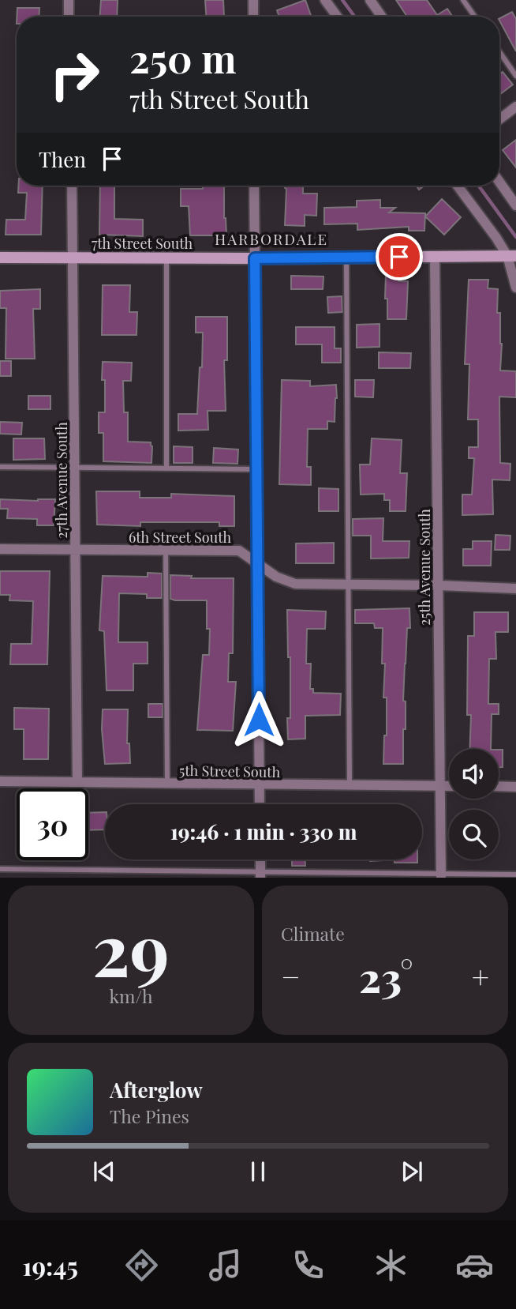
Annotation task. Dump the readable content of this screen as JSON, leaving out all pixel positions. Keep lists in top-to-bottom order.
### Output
{
  "streets": {
    "street": [
      "7th Street South",
      "27th Avenue South",
      "6th Street South",
      "25th Avenue South",
      "5th Street South"
    ]
  },
  "crossings": [
    ["7th Street South", "27th Avenue South"],
    ["7th Street South", "25th Avenue South"],
    ["27th Avenue South", "6th Street South"],
    ["27th Avenue South", "5th Street South"],
    ["6th Street South", "25th Avenue South"],
    ["25th Avenue South", "5th Street South"]
  ],
  "districts": ["HARBORDALE"],
  "page": {
    "turn": ["250 m", "7th Street South"],
    "then": "Then",
    "limit": "30",
    "trip": "19:46 · 1 min · 330 m",
    "tile": [
      ["29", "km/h"],
      "Climate"
    ],
    "heat": ["−", "23°", "+"],
    "song": ["Afterglow", "The Pines"],
    "tabs": "19:45"
  }
}
